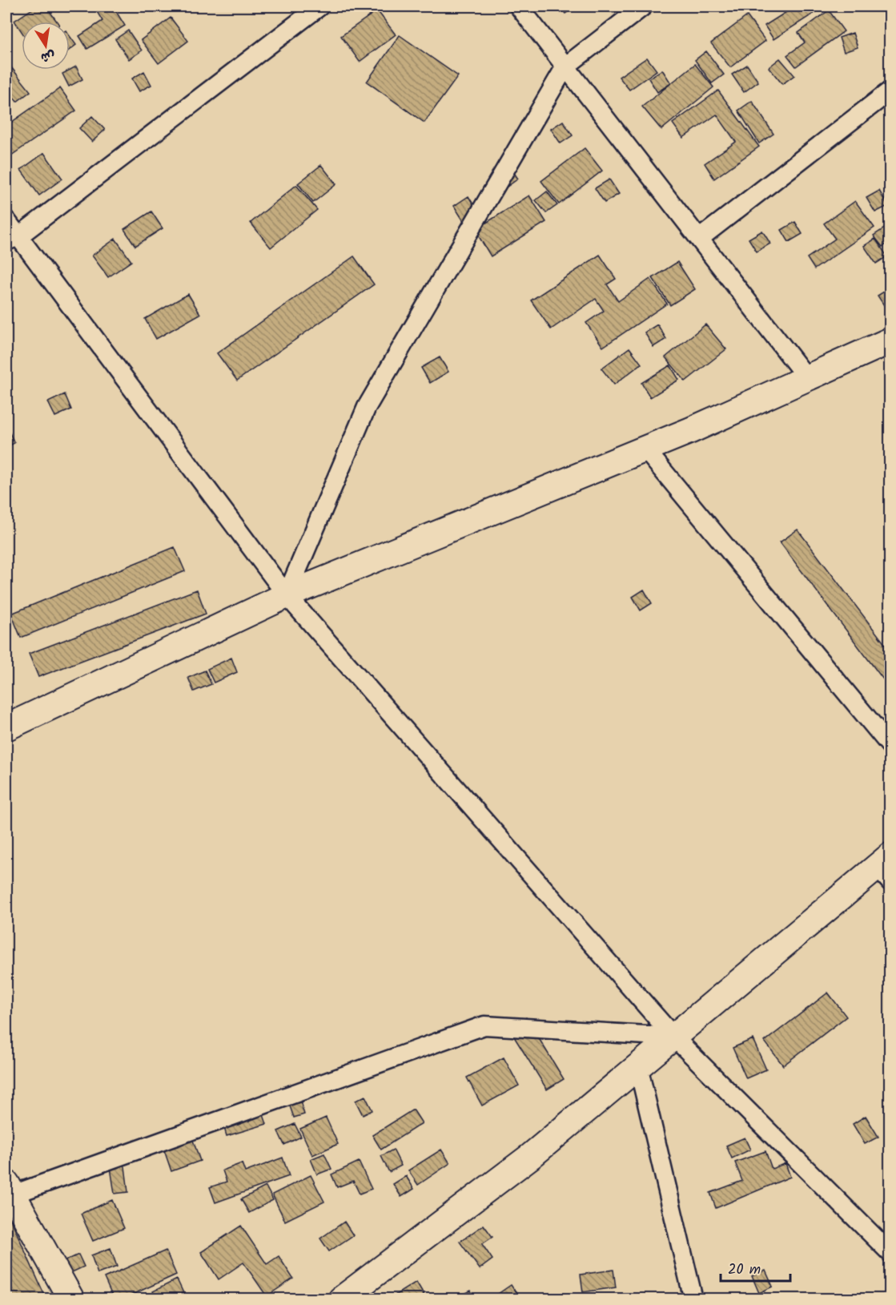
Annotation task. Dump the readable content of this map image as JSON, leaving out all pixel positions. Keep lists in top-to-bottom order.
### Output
{
  "scale_bar": "20 m",
  "north": "bottom"
}
